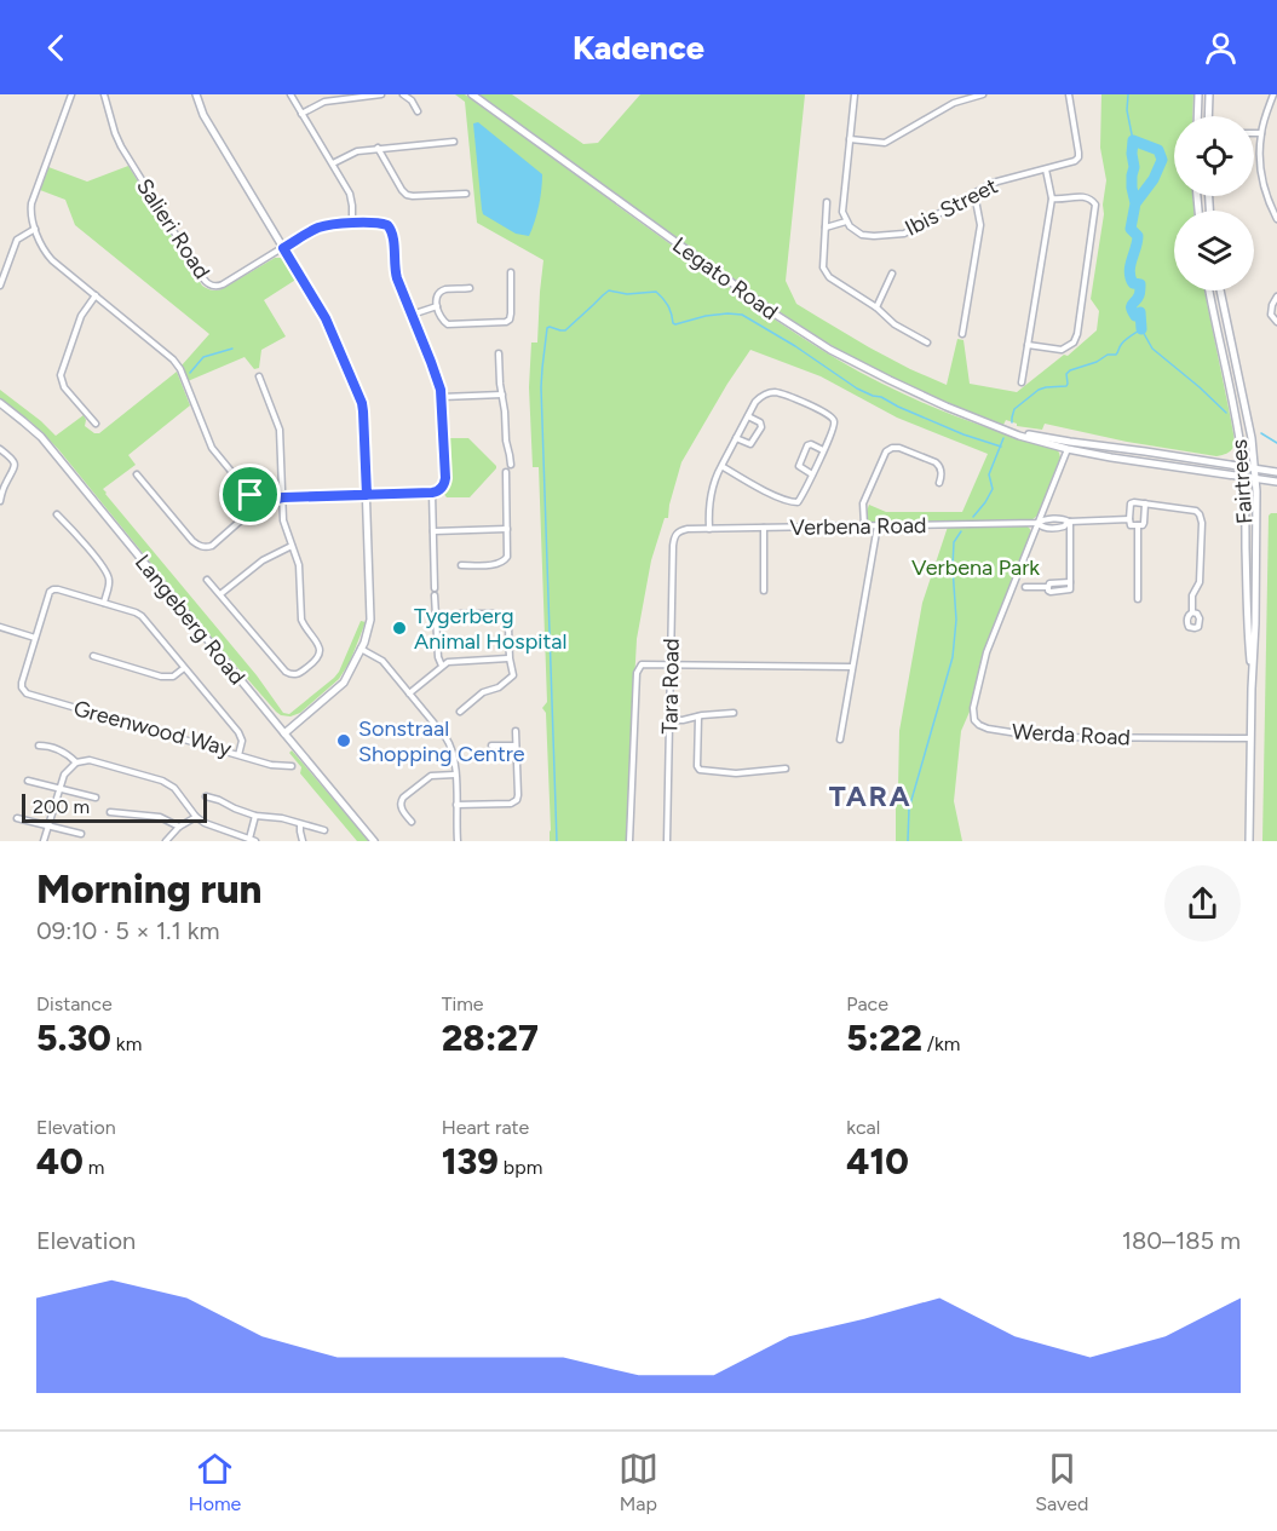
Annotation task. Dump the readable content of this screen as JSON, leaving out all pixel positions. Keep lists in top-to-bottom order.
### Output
{
  "streets": {
    "street": [
      "Ibis Street",
      "Salieri Road",
      "Legato Road",
      "Fairtrees",
      "Verbena Road",
      "Langeberg Road",
      "Tara Road",
      "Greenwood Way",
      "Werda Road"
    ]
  },
  "crossings": [
    ["Legato Road", "Fairtrees"],
    ["Legato Road", "Werda Road"],
    ["Fairtrees", "Werda Road"],
    ["Verbena Road", "Tara Road"],
    ["Verbena Road", "Werda Road"]
  ],
  "districts": ["TARA"],
  "parks": ["Verbena Park"],
  "places": ["Tygerberg Animal Hospital", "Sonstraal Shopping Centre"],
  "scale_bar": "200 m",
  "page": {
    "header": "Kadence",
    "scale": "200 m",
    "heading": ["Morning run", "09:10 · 5 × 1.1 km"],
    "stats": [
      ["Distance", "5.30 km"],
      ["Time", "28:27"],
      ["Pace", "5:22 /km"],
      ["Elevation", "40 m"],
      ["Heart rate", "139 bpm"],
      ["kcal", "410"]
    ],
    "chart": ["Elevation", "180–185 m"],
    "tabs": ["Home", "Map", "Saved"]
  }
}
